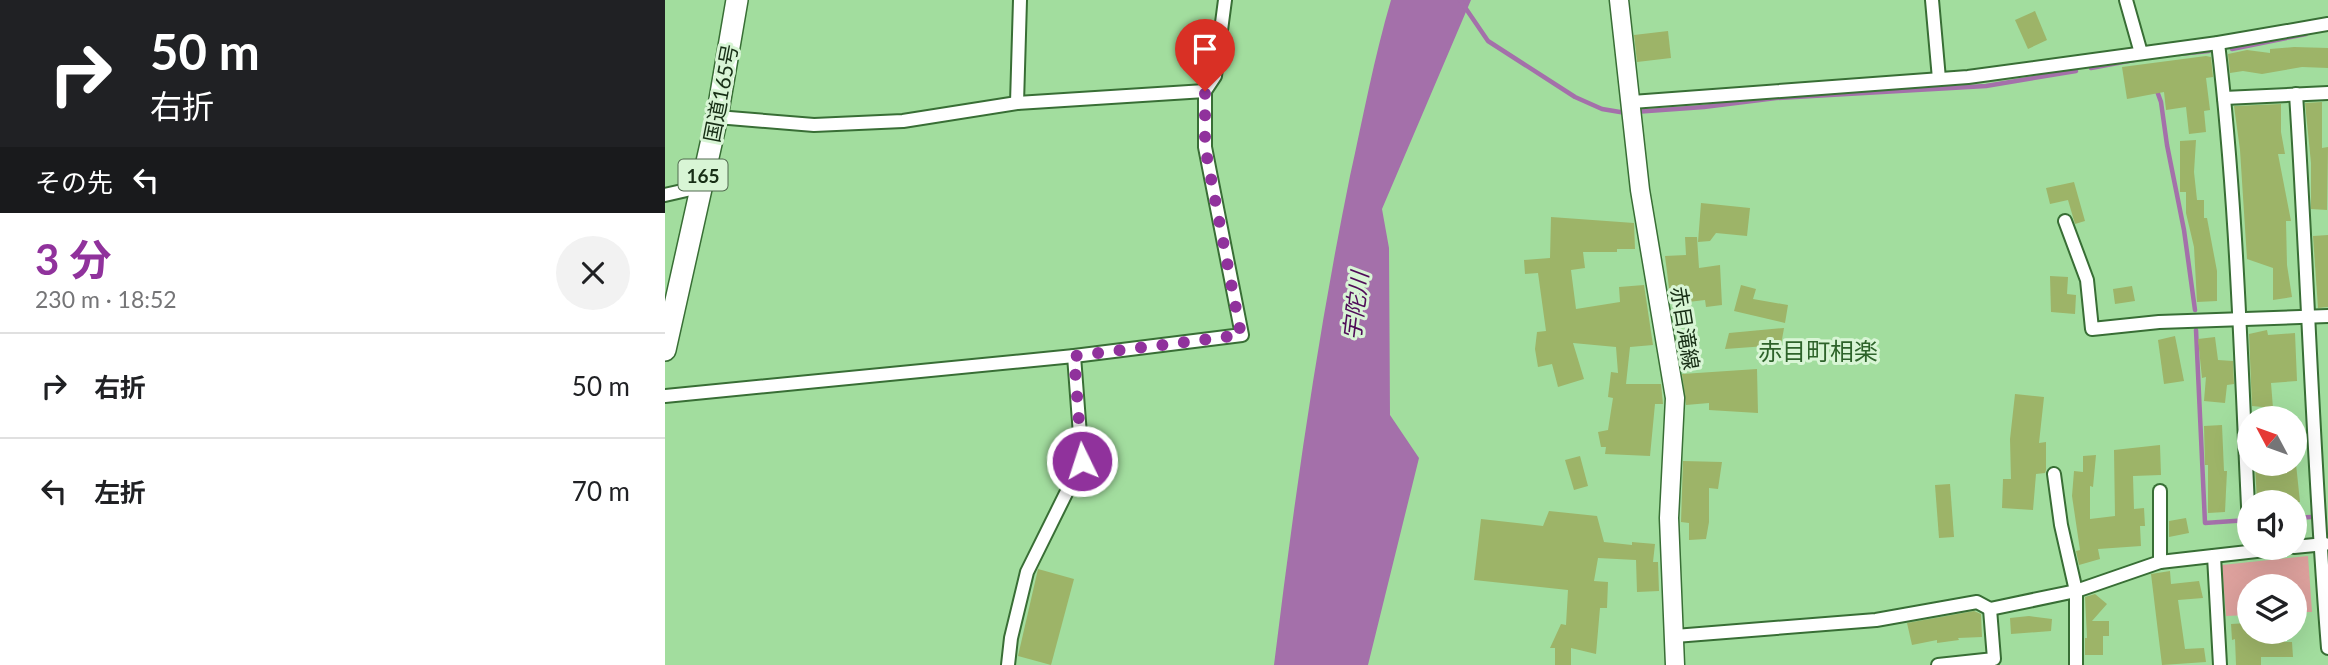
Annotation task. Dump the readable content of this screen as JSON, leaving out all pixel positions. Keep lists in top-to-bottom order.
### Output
{
  "streets": {
    "highway": ["国道165号", "165"],
    "main road": ["赤目滝線"]
  },
  "districts": ["赤目町相楽"],
  "water": ["宇陀川"],
  "north": "top left",
  "page": {
    "turn": ["50 m", "右折"],
    "then": "その先",
    "heading": ["3 分", "230 m · 18:52"],
    "list": [
      {
        "name": "右折",
        "value": "50 m"
      },
      {
        "name": "左折",
        "value": "70 m"
      }
    ]
  }
}
